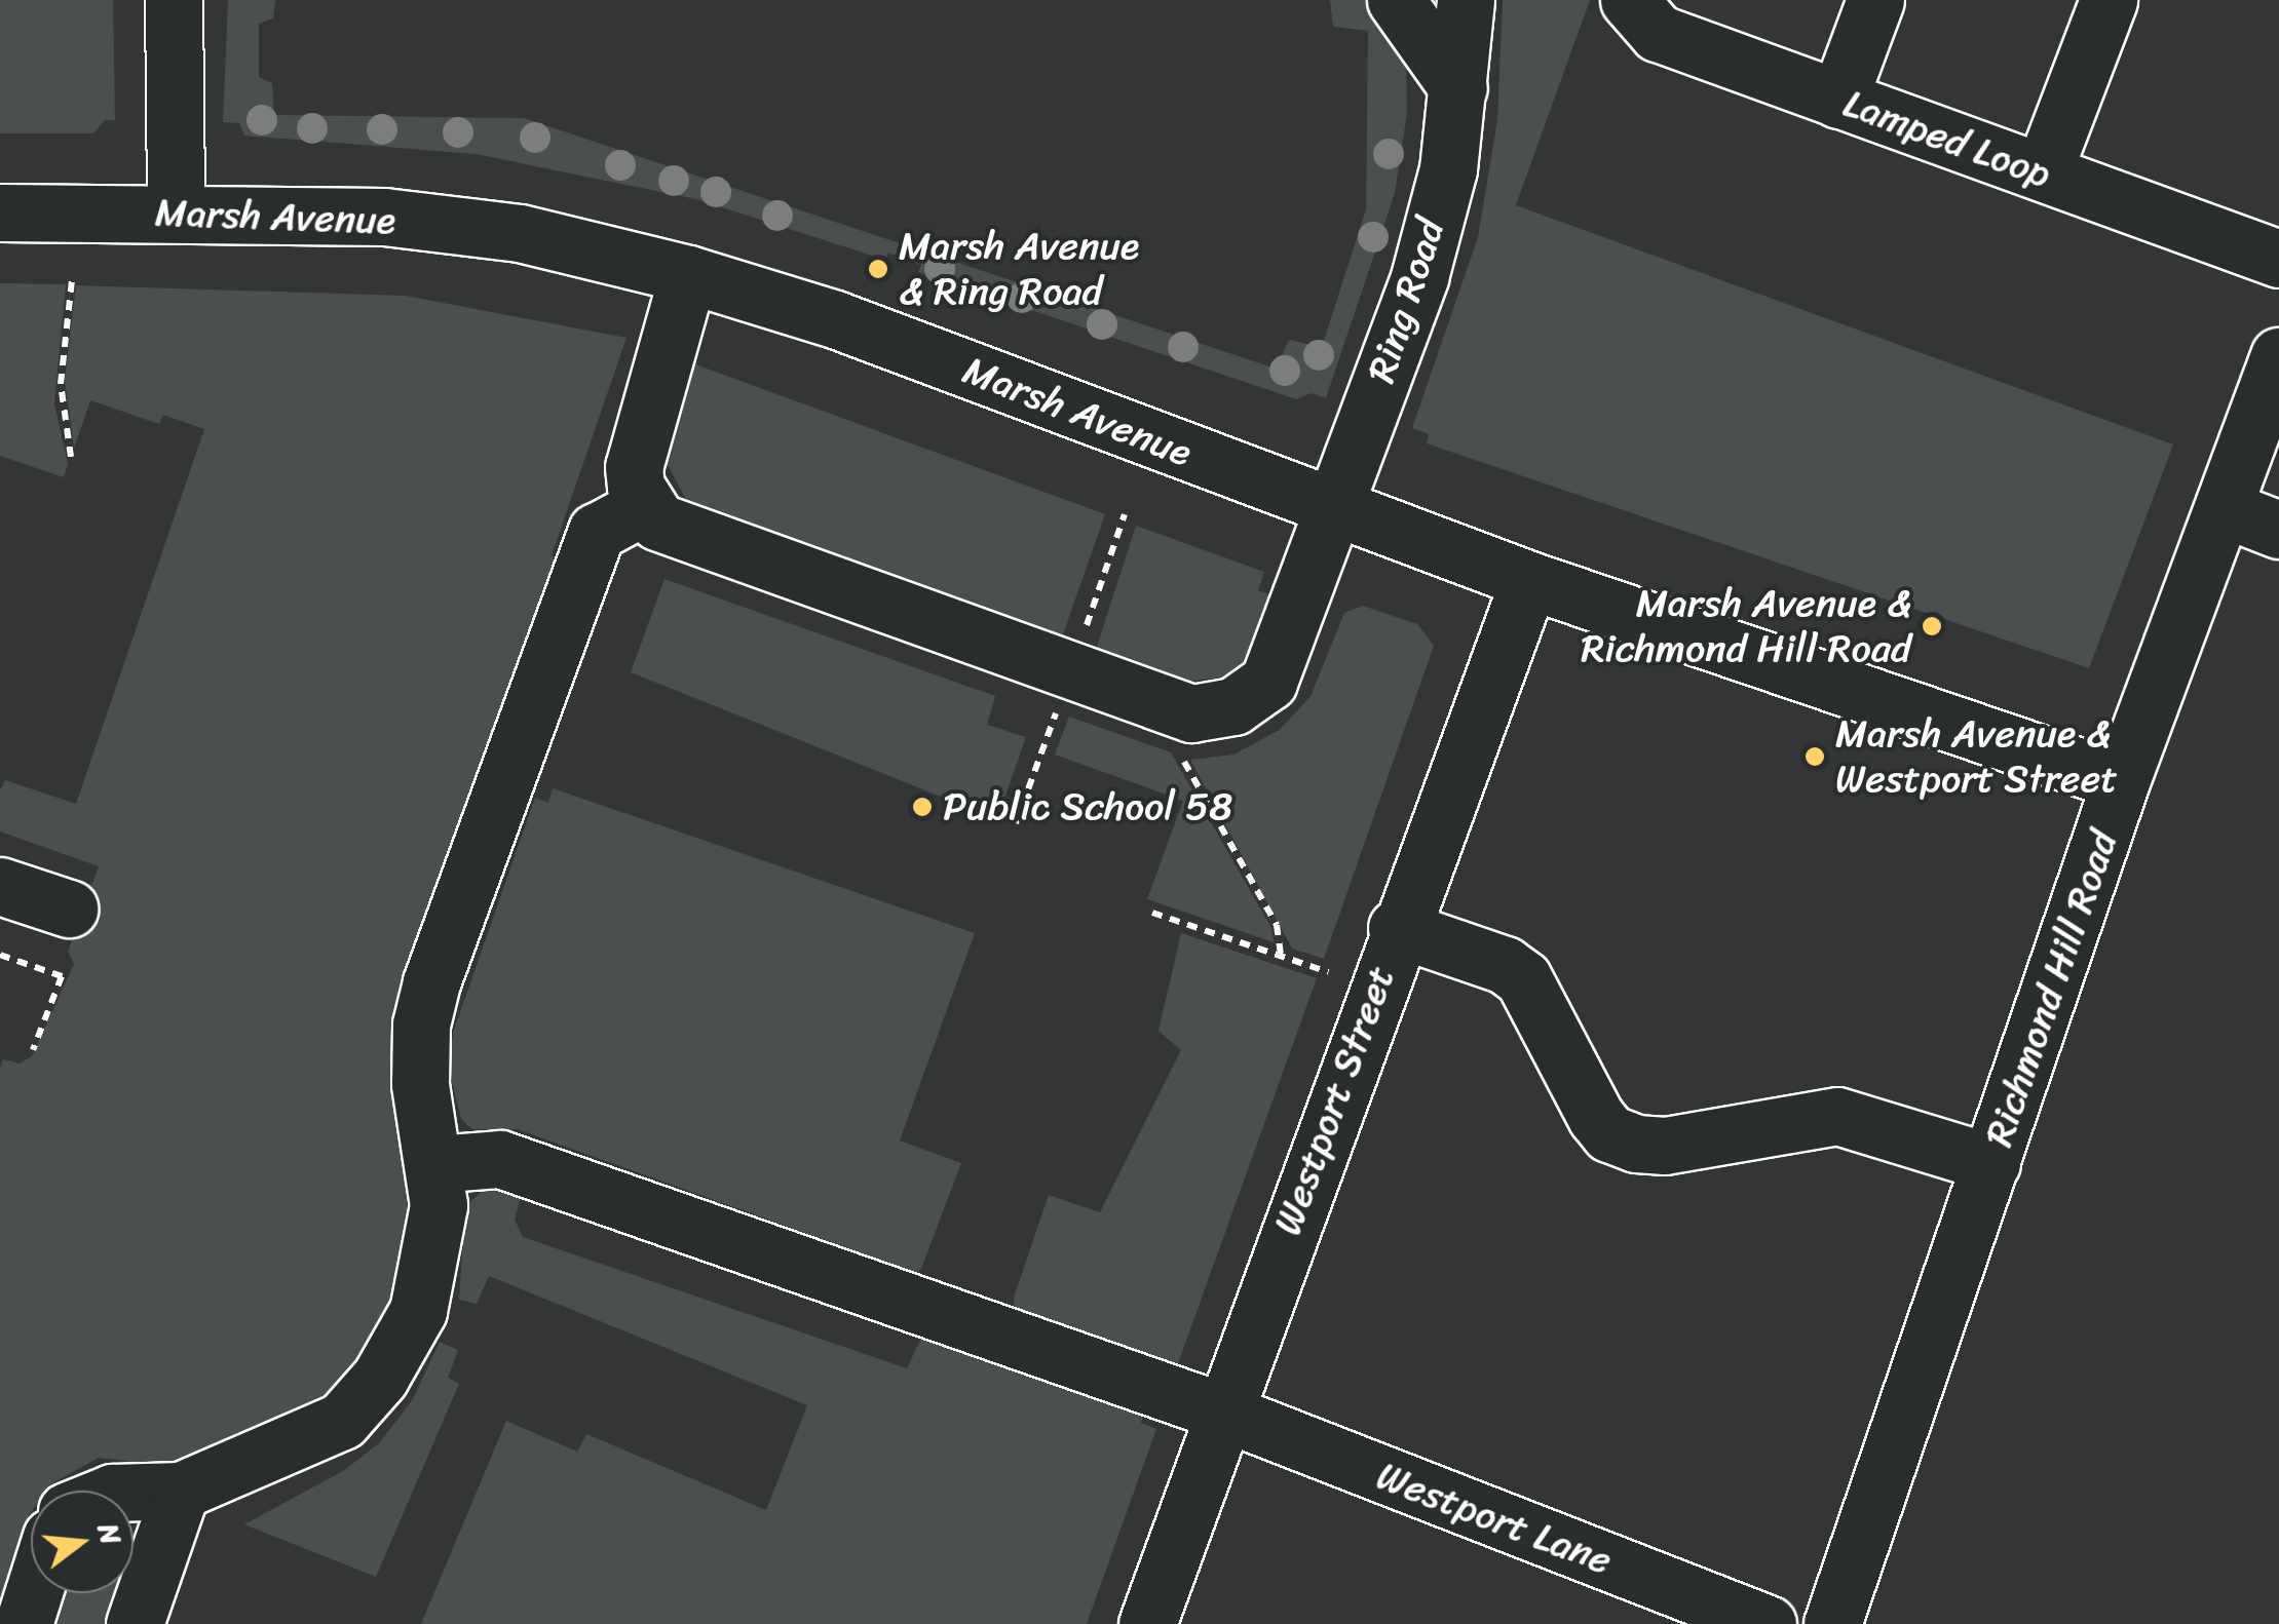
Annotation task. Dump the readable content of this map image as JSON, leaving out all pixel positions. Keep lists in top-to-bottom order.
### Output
{
  "streets": {
    "street": [
      "Lamped Loop",
      "Marsh Avenue",
      "Ring Road",
      "Richmond Hill Road",
      "Westport Street",
      "Westport Lane"
    ]
  },
  "crossings": [
    ["Marsh Avenue", "Ring Road"],
    ["Marsh Avenue", "Richmond Hill Road"],
    ["Marsh Avenue", "Westport Street"],
    ["Westport Street", "Westport Lane"]
  ],
  "places": [
    "Marsh Avenue & Ring Road",
    "Marsh Avenue & Richmond Hill Road",
    "Marsh Avenue & Westport Street",
    "Public School 58"
  ],
  "north": "right"
}
